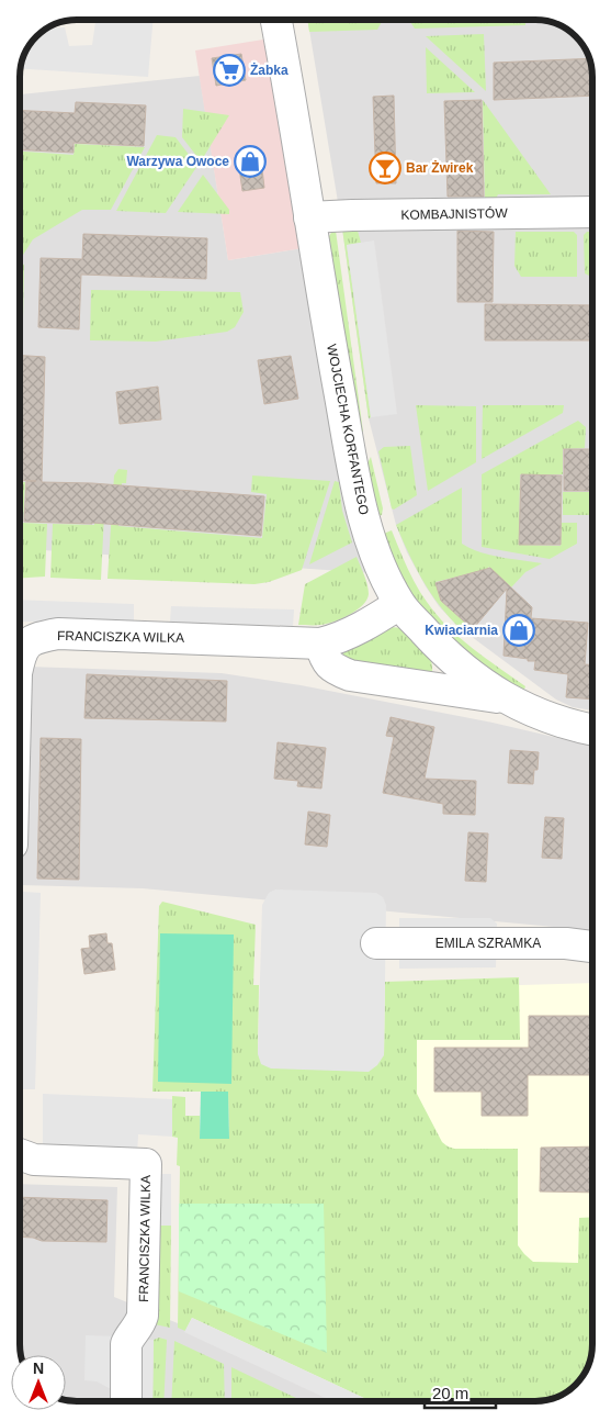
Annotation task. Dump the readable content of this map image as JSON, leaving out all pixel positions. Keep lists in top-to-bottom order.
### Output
{
  "streets": {
    "street": [
      "KOMBAJNISTÓW",
      "WOJCIECHA KORFANTEGO",
      "FRANCISZKA WILKA",
      "EMILA SZRAMKA"
    ]
  },
  "crossings": [
    ["KOMBAJNISTÓW", "WOJCIECHA KORFANTEGO"],
    ["WOJCIECHA KORFANTEGO", "FRANCISZKA WILKA"]
  ],
  "places": {
    "supermarket": ["Żabka"],
    "shop": ["Warzywa Owoce", "Kwiaciarnia"],
    "bar": ["Bar Żwirek"]
  },
  "scale_bar": "20 m",
  "north": "top"
}
